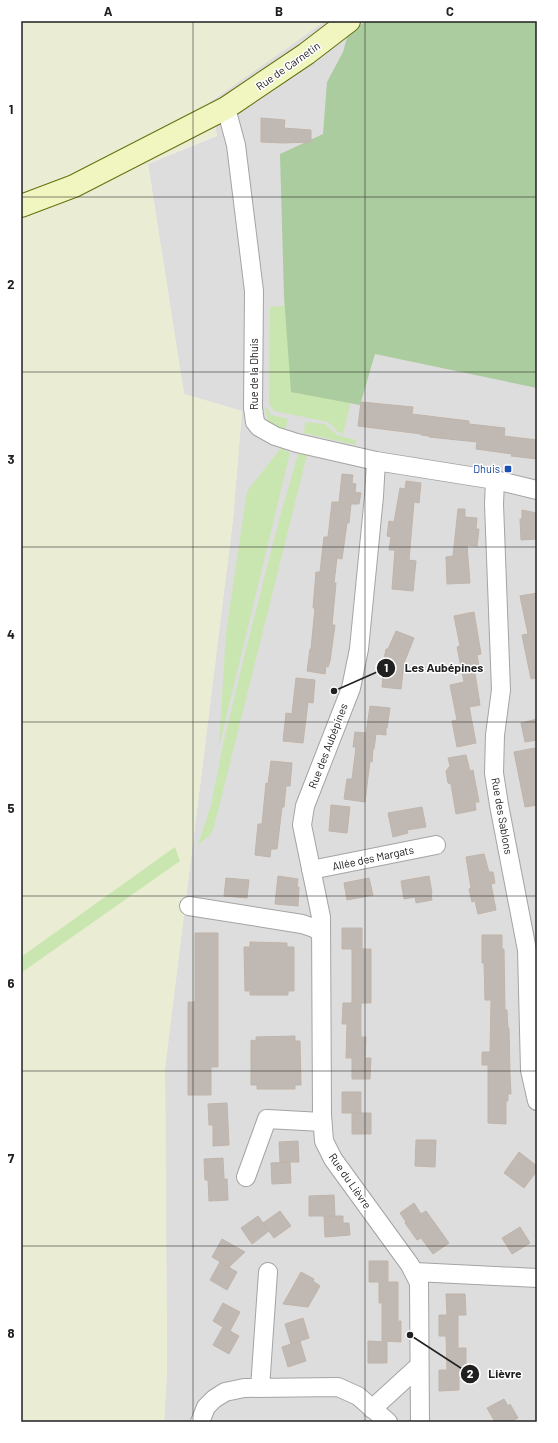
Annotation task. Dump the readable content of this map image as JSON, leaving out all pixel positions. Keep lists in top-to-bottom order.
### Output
{
  "streets": {
    "street": [
      "Rue de Carnetin",
      "Rue de la Dhuis",
      "Rue des Aubépines",
      "Rue des Sablons",
      "Allée des Margats",
      "Rue du Lièvre"
    ]
  },
  "crossings": [
    ["Rue de Carnetin", "Rue de la Dhuis"],
    ["Rue de la Dhuis", "Rue des Aubépines"],
    ["Rue de la Dhuis", "Rue des Sablons"],
    ["Rue des Aubépines", "Allée des Margats"],
    ["Rue des Aubépines", "Rue du Lièvre"]
  ],
  "places": {
    "transit": ["Dhuis"],
    "other": ["Les Aubépines", "Lièvre"]
  },
  "grid": {
    "columns": ["A", "B", "C"],
    "rows": [
      "1",
      "2",
      "3",
      "4",
      "5",
      "6",
      "7",
      "8"
    ]
  }
}
